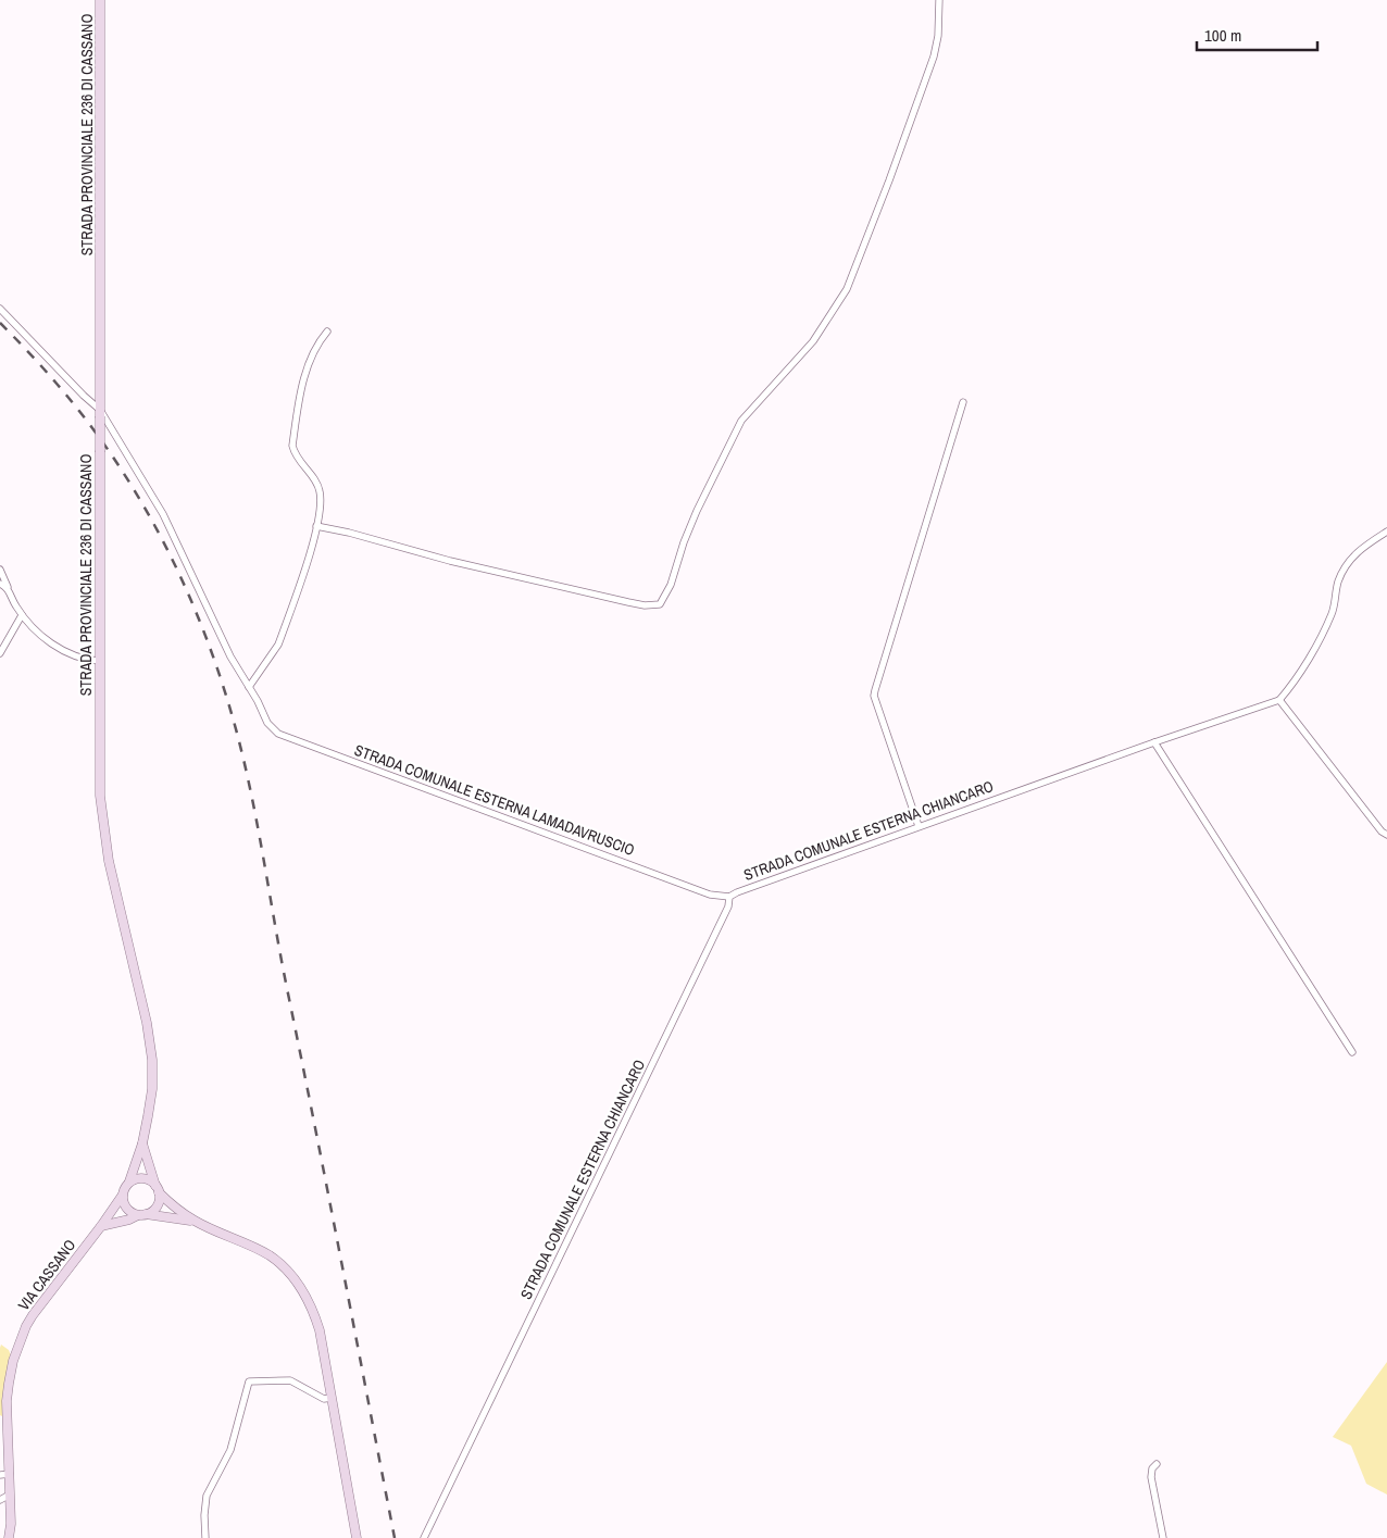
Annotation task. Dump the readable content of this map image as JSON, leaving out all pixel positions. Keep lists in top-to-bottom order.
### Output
{
  "streets": {
    "main road": ["STRADA PROVINCIALE 236 DI CASSANO", "VIA CASSANO"],
    "street": ["STRADA COMUNALE ESTERNA LAMADAVRUSCIO", "STRADA COMUNALE ESTERNA CHIANCARO"]
  },
  "crossings": [
    ["STRADA PROVINCIALE 236 DI CASSANO", "STRADA COMUNALE ESTERNA LAMADAVRUSCIO"],
    ["STRADA PROVINCIALE 236 DI CASSANO", "VIA CASSANO"],
    ["STRADA COMUNALE ESTERNA LAMADAVRUSCIO", "STRADA COMUNALE ESTERNA CHIANCARO"]
  ],
  "scale_bar": "100 m"
}
